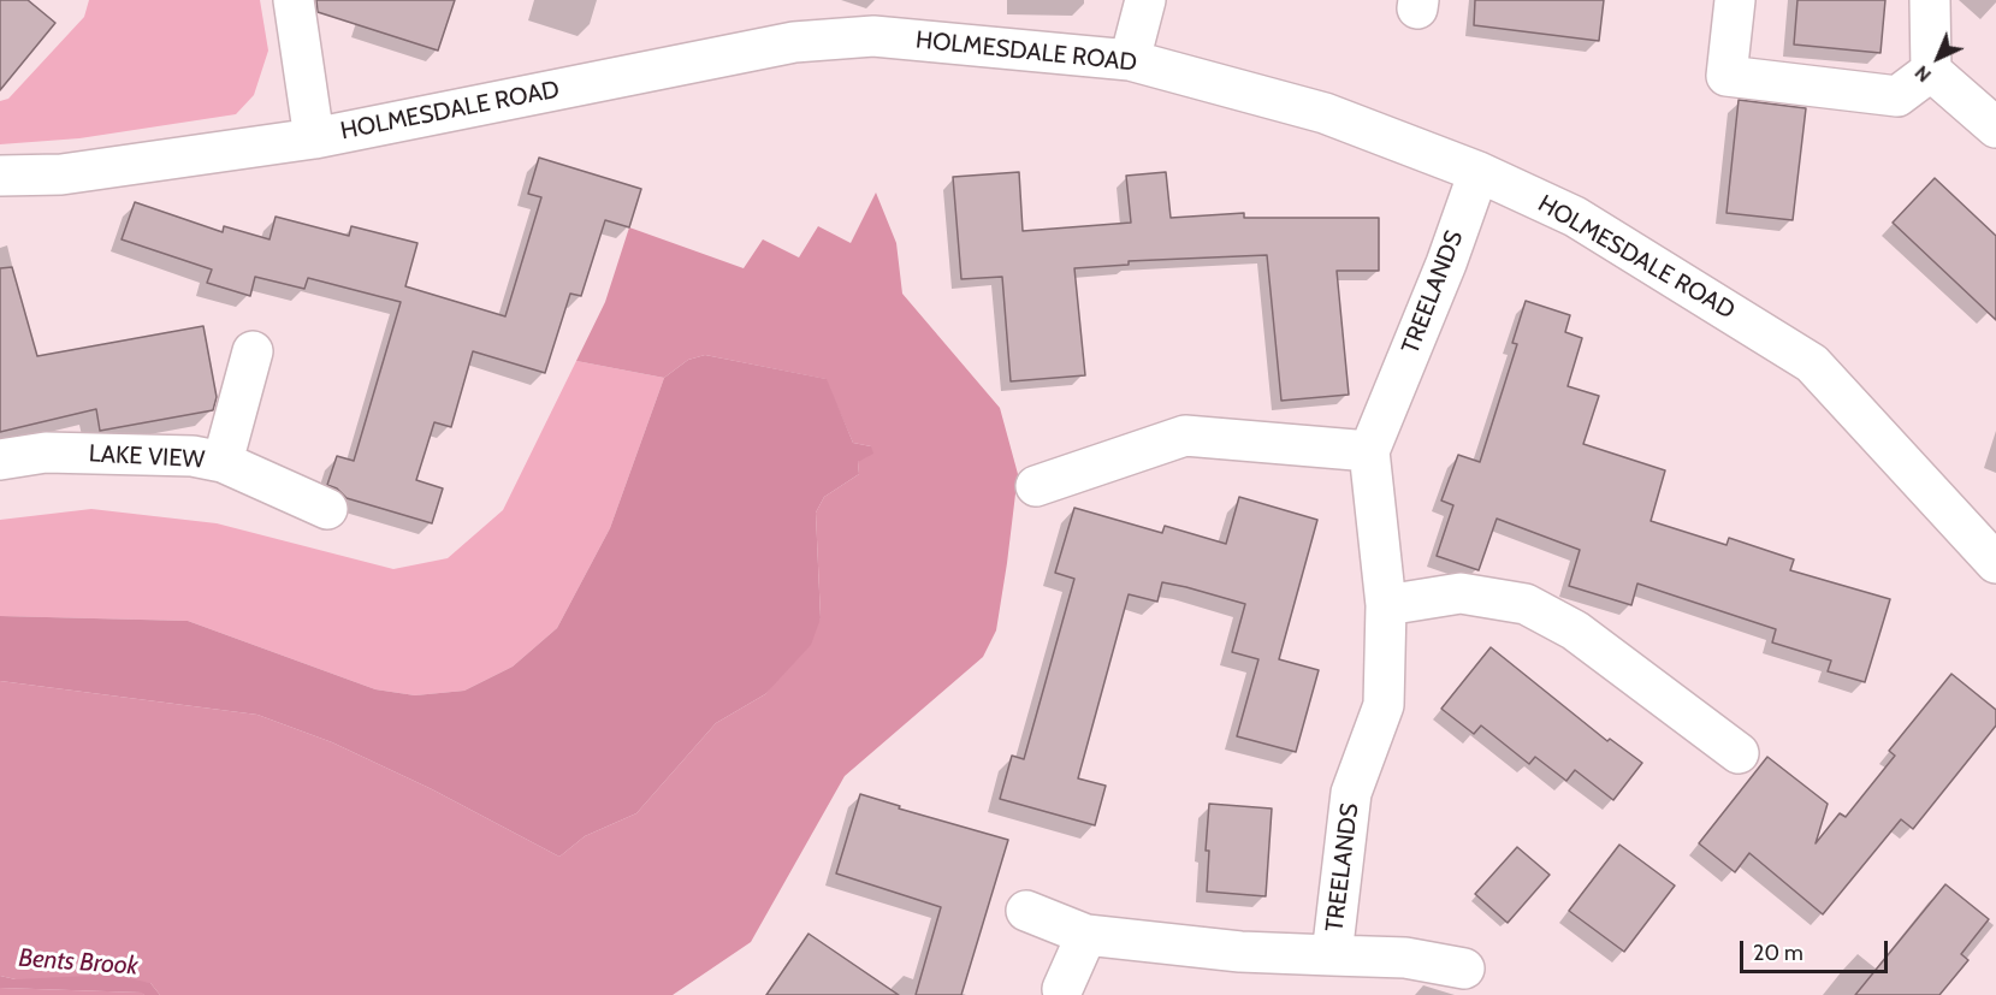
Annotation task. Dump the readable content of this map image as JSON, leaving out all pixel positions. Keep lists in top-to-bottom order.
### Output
{
  "streets": {
    "street": ["HOLMESDALE ROAD", "TREELANDS", "LAKE VIEW"]
  },
  "crossings": [
    ["HOLMESDALE ROAD", "TREELANDS"]
  ],
  "water": ["Bents Brook"],
  "scale_bar": "20 m",
  "north": "bottom left"
}
